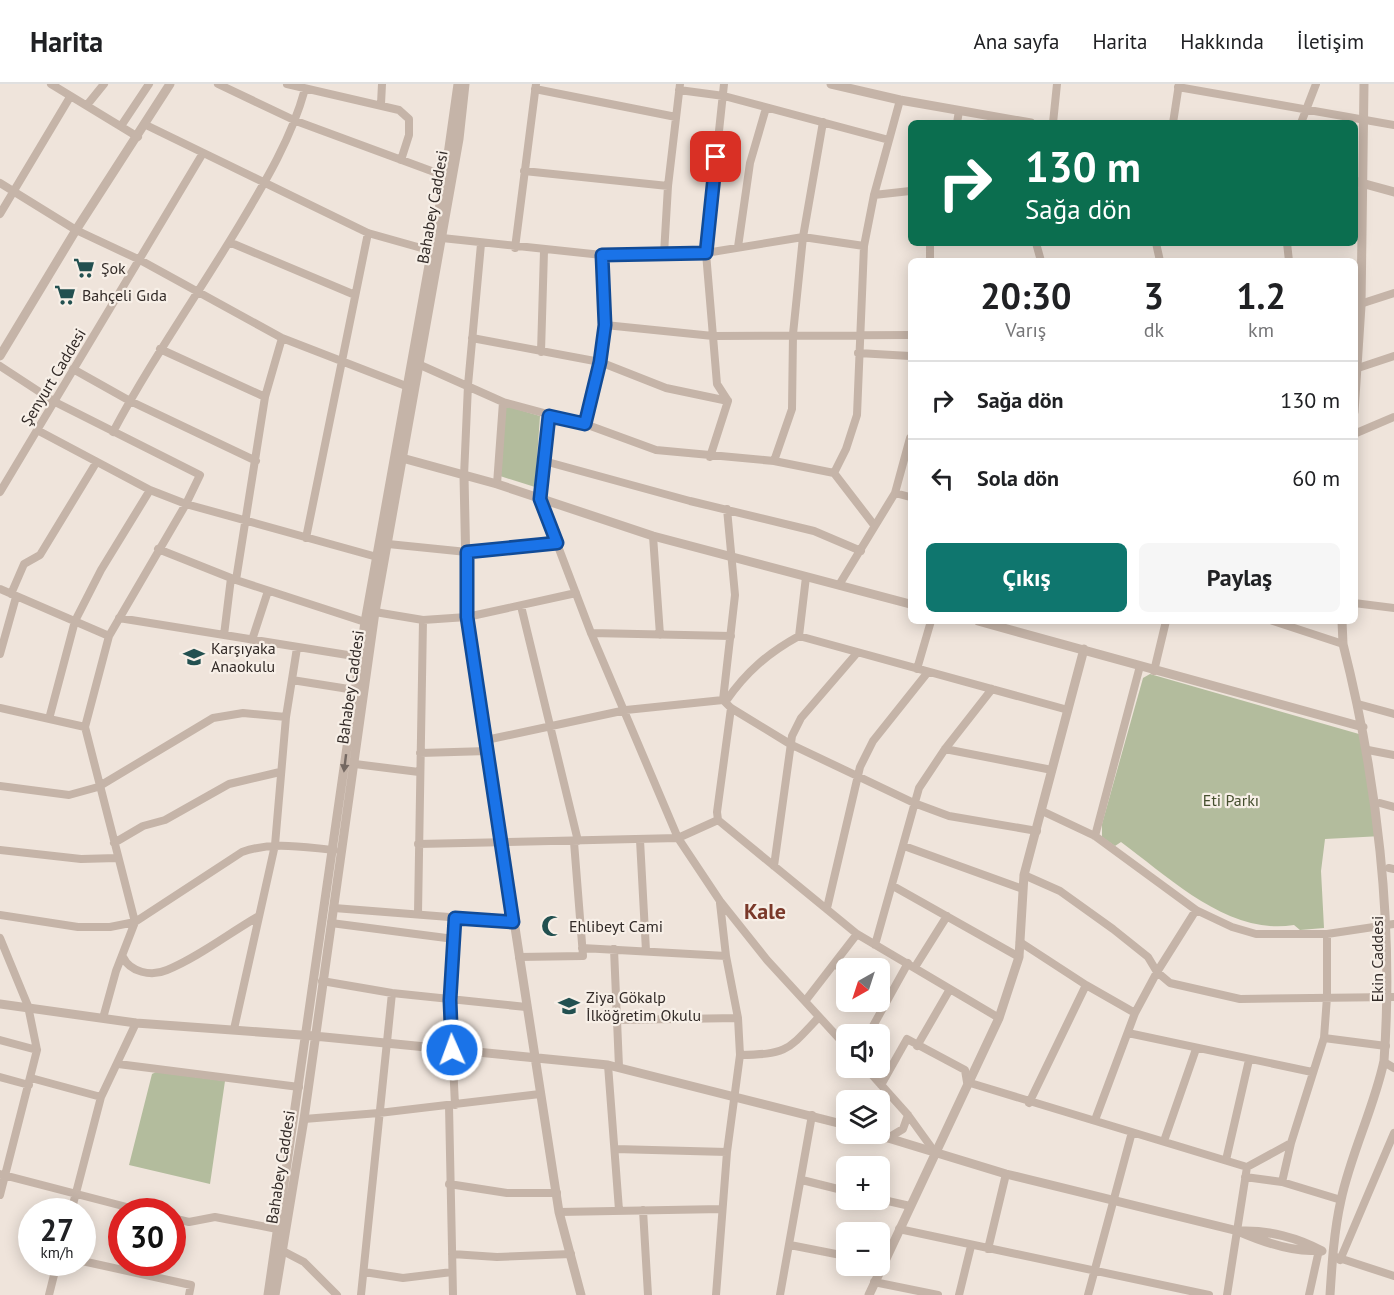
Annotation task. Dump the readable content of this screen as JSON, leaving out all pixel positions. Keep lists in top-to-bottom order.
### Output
{
  "streets": {
    "street": ["Bahabey Caddesi", "Şenyurt Caddesi", "Ekin Caddesi"]
  },
  "districts": ["Kale"],
  "parks": ["Eti Parkı"],
  "places": {
    "supermarket": ["Şok", "Bahçeli Gıda"],
    "school or university": ["Karşıyaka Anaokulu", "Ziya Gökalp İlköğretim Okulu"],
    "mosque": ["Ehlibeyt Cami"]
  },
  "north": "bottom left",
  "page": {
    "header": "Harita",
    "nav": [
      "Ana sayfa",
      "Harita",
      "Hakkında",
      "İletişim"
    ],
    "turn": ["130 m", "Sağa dön"],
    "eta": [
      "20:30",
      "Varış",
      "3",
      "dk",
      "1.2",
      "km"
    ],
    "list": [
      {
        "name": "Sağa dön",
        "value": "130 m"
      },
      {
        "name": "Sola dön",
        "value": "60 m"
      }
    ],
    "buttons": ["Çıkış", "Paylaş"],
    "map_buttons": ["+", "−"],
    "speed": "27 km/h",
    "limit": "30"
  }
}
